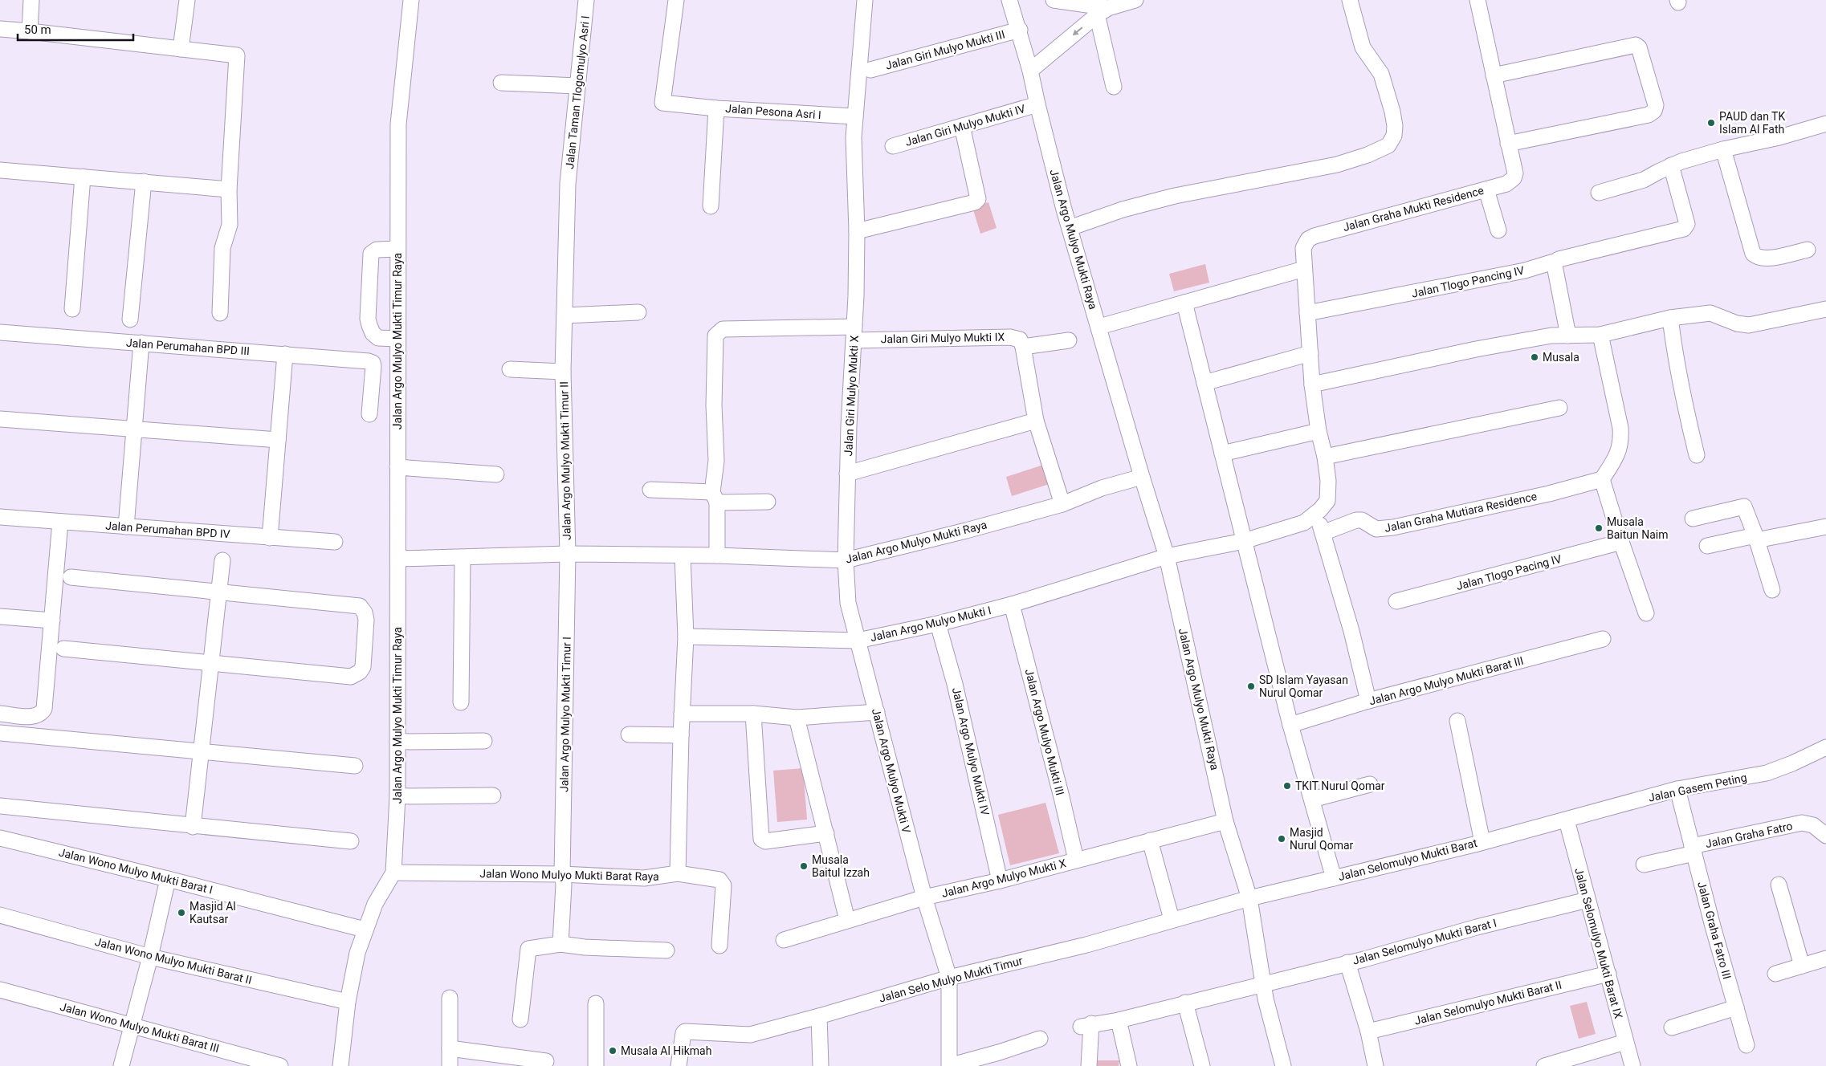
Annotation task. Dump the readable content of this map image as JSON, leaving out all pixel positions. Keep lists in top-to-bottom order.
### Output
{
  "streets": {
    "street": [
      "Jalan Giri Mulyo Mukti III",
      "Jalan Taman Tlogomulyo Asri I",
      "Jalan Pesona Asri I",
      "Jalan Giri Mulyo Mukti IV",
      "Jalan Graha Mukti Residence",
      "Jalan Argo Mulyo Mukti Raya",
      "Jalan Tlogo Pancing IV",
      "Jalan Giri Mulyo Mukti IX",
      "Jalan Argo Mulyo Mukti Timur Raya",
      "Jalan Perumahan BPD III",
      "Jalan Giri Mulyo Mukti X",
      "Jalan Argo Mulyo Mukti Timur II",
      "Jalan Graha Mutiara Residence",
      "Jalan Perumahan BPD IV",
      "Jalan Tlogo Pacing IV",
      "Jalan Argo Mulyo Mukti I",
      "Jalan Argo Mulyo Mukti Barat III",
      "Jalan Argo Mulyo Mukti Timur I",
      "Jalan Argo Mulyo Mukti III",
      "Jalan Argo Mulyo Mukti IV",
      "Jalan Argo Mulyo Mukti V",
      "Jalan Gasem Peting",
      "Jalan Graha Fatro",
      "Jalan Selomulyo Mukti Barat",
      "Jalan Wono Mulyo Mukti Barat I",
      "Jalan Wono Mulyo Mukti Barat Raya",
      "Jalan Argo Mulyo Mukti X",
      "Jalan Graha Fatro III",
      "Jalan Selomulyo Mukti Barat I",
      "Jalan Selomulyo Mukti Barat IX",
      "Jalan Wono Mulyo Mukti Barat II",
      "Jalan Selo Mulyo Mukti Timur",
      "Jalan Selomulyo Mukti Barat II",
      "Jalan Wono Mulyo Mukti Barat III"
    ]
  },
  "crossings": [
    ["Jalan Giri Mulyo Mukti III", "Jalan Argo Mulyo Mukti Raya"],
    ["Jalan Taman Tlogomulyo Asri I", "Jalan Argo Mulyo Mukti Timur II"],
    ["Jalan Giri Mulyo Mukti IV", "Jalan Argo Mulyo Mukti Raya"],
    ["Jalan Graha Mukti Residence", "Jalan Argo Mulyo Mukti Raya"],
    ["Jalan Graha Mukti Residence", "Jalan Tlogo Pancing IV"],
    ["Jalan Graha Mukti Residence", "Jalan Argo Mulyo Mukti I"],
    ["Jalan Argo Mulyo Mukti Raya", "Jalan Giri Mulyo Mukti X"],
    ["Jalan Argo Mulyo Mukti Raya", "Jalan Argo Mulyo Mukti I"],
    ["Jalan Argo Mulyo Mukti Raya", "Jalan Argo Mulyo Mukti V"],
    ["Jalan Argo Mulyo Mukti Raya", "Jalan Selomulyo Mukti Barat"],
    ["Jalan Argo Mulyo Mukti Raya", "Jalan Argo Mulyo Mukti X"],
    ["Jalan Argo Mulyo Mukti Raya", "Jalan Selomulyo Mukti Barat I"],
    ["Jalan Argo Mulyo Mukti Raya", "Jalan Selo Mulyo Mukti Timur"],
    ["Jalan Giri Mulyo Mukti IX", "Jalan Giri Mulyo Mukti X"],
    ["Jalan Argo Mulyo Mukti Timur Raya", "Jalan Wono Mulyo Mukti Barat Raya"],
    ["Jalan Giri Mulyo Mukti X", "Jalan Argo Mulyo Mukti V"],
    ["Jalan Argo Mulyo Mukti Timur II", "Jalan Argo Mulyo Mukti Timur I"],
    ["Jalan Graha Mutiara Residence", "Jalan Argo Mulyo Mukti Barat III"],
    ["Jalan Argo Mulyo Mukti I", "Jalan Argo Mulyo Mukti III"],
    ["Jalan Argo Mulyo Mukti I", "Jalan Argo Mulyo Mukti IV"],
    ["Jalan Argo Mulyo Mukti I", "Jalan Argo Mulyo Mukti V"],
    ["Jalan Argo Mulyo Mukti Timur I", "Jalan Wono Mulyo Mukti Barat Raya"],
    ["Jalan Argo Mulyo Mukti III", "Jalan Argo Mulyo Mukti X"],
    ["Jalan Argo Mulyo Mukti IV", "Jalan Argo Mulyo Mukti X"],
    ["Jalan Argo Mulyo Mukti V", "Jalan Argo Mulyo Mukti X"],
    ["Jalan Argo Mulyo Mukti V", "Jalan Selo Mulyo Mukti Timur"],
    ["Jalan Gasem Peting", "Jalan Selomulyo Mukti Barat"],
    ["Jalan Gasem Peting", "Jalan Graha Fatro III"],
    ["Jalan Gasem Peting", "Jalan Selomulyo Mukti Barat IX"],
    ["Jalan Graha Fatro", "Jalan Graha Fatro III"],
    ["Jalan Selomulyo Mukti Barat", "Jalan Selomulyo Mukti Barat IX"],
    ["Jalan Selomulyo Mukti Barat", "Jalan Selo Mulyo Mukti Timur"],
    ["Jalan Selomulyo Mukti Barat I", "Jalan Selomulyo Mukti Barat IX"],
    ["Jalan Selomulyo Mukti Barat IX", "Jalan Selomulyo Mukti Barat II"]
  ],
  "places": [
    "PAUD dan TK Islam Al Fath",
    "Musala",
    "Musala Baitun Naim",
    "SD Islam Yayasan Nurul Qomar",
    "TKIT Nurul Qomar",
    "Masjid Nurul Qomar",
    "Musala Baitul Izzah",
    "Masjid Al Kautsar",
    "Musala Al Hikmah"
  ],
  "scale_bar": "50 m"
}
